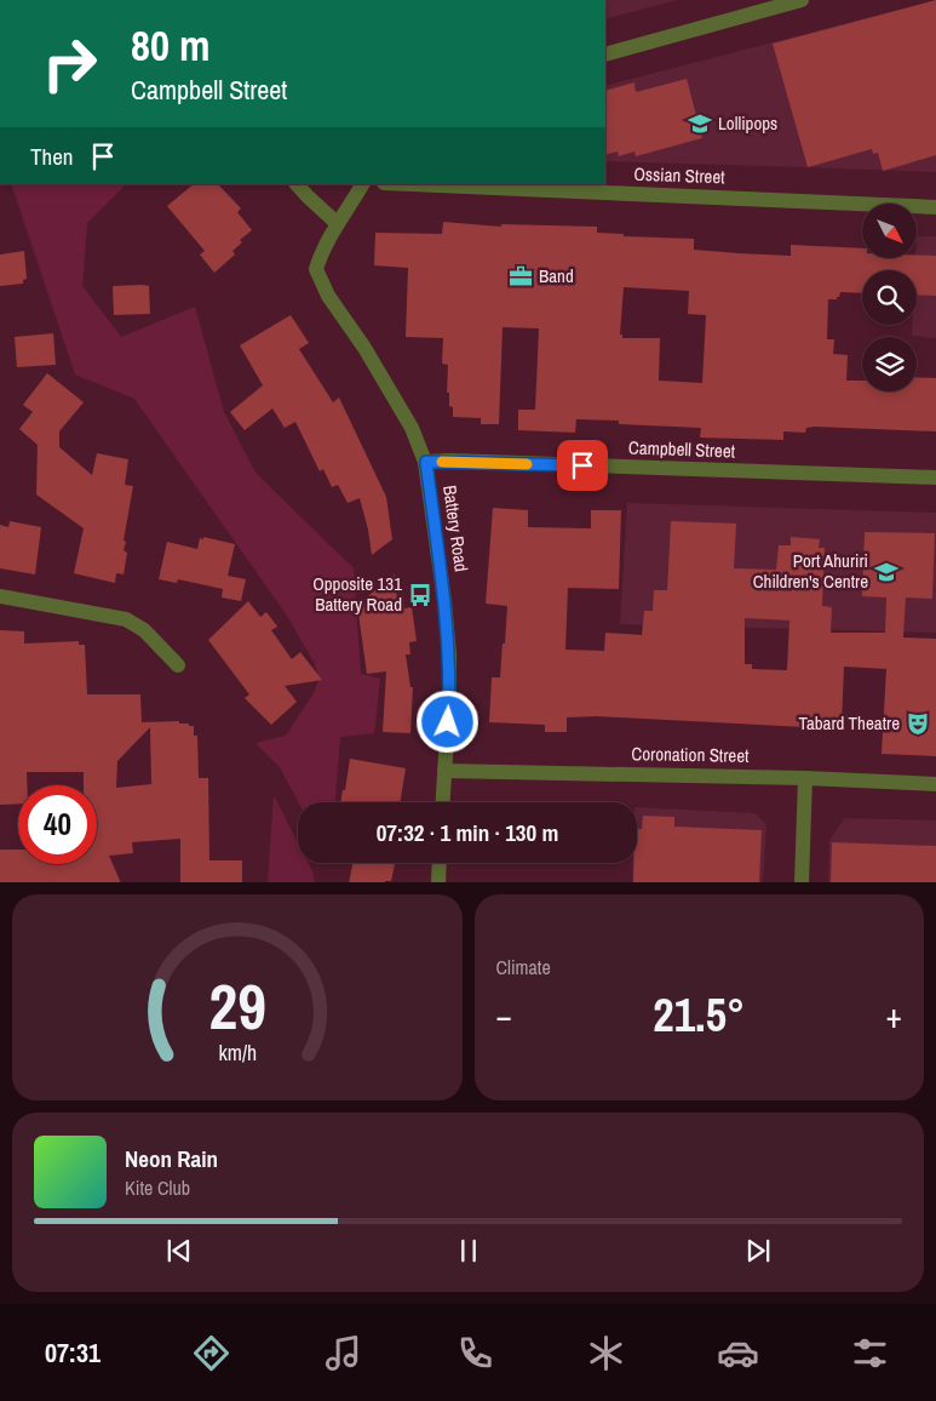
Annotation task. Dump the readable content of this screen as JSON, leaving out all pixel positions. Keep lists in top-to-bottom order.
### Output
{
  "streets": {
    "street": [
      "Ossian Street",
      "Campbell Street",
      "Battery Road",
      "Coronation Street"
    ]
  },
  "crossings": [
    ["Campbell Street", "Battery Road"],
    ["Battery Road", "Coronation Street"]
  ],
  "places": {
    "school or university": ["Lollipops", "Port Ahuriri Children's Centre"],
    "office": ["Band"],
    "bus stop": ["Opposite 131 Battery Road"],
    "theatre": ["Tabard Theatre"]
  },
  "north": "bottom right",
  "page": {
    "turn": ["80 m", "Campbell Street"],
    "then": "Then",
    "limit": "40",
    "trip": "07:32 · 1 min · 130 m",
    "tile": "Climate",
    "heat": ["−", "21.5°", "+"],
    "song": ["Neon Rain", "Kite Club"],
    "tabs": "07:31",
    "gauge": ["29", "km/h"]
  }
}
